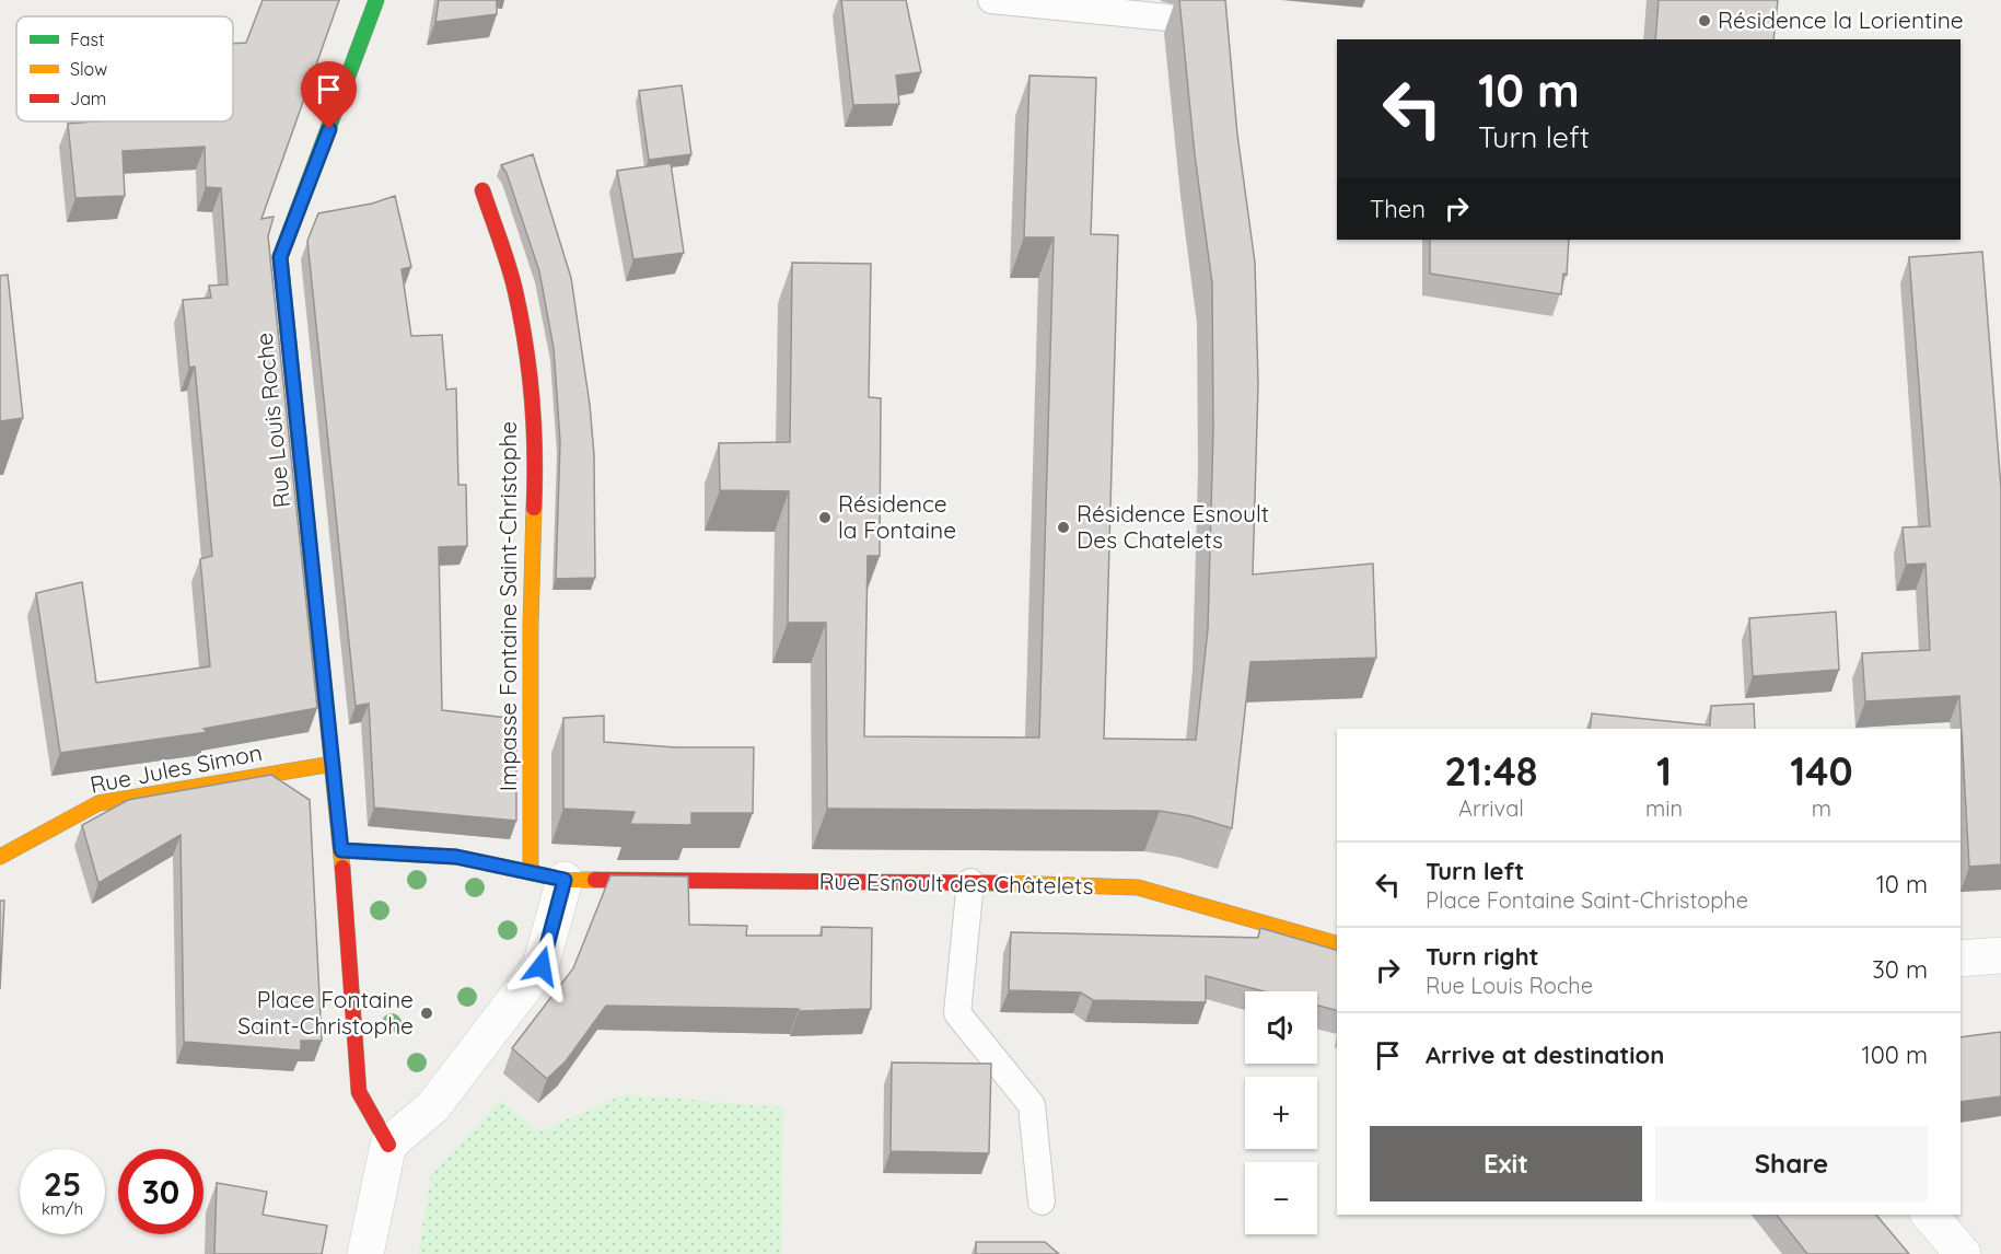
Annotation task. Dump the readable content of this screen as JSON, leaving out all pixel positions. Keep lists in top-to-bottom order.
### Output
{
  "streets": {
    "street": [
      "Rue Louis Roche",
      "Impasse Fontaine Saint-Christophe",
      "Rue Jules Simon",
      "Rue Esnoult des Châtelets"
    ]
  },
  "crossings": [
    ["Rue Louis Roche", "Rue Jules Simon"],
    ["Impasse Fontaine Saint-Christophe", "Rue Esnoult des Châtelets"]
  ],
  "places": [
    "Résidence la Lorientine",
    "Résidence la Fontaine",
    "Résidence Esnoult Des Chatelets",
    "Place Fontaine Saint-Christophe"
  ],
  "legend": ["Fast", "Slow", "Jam"],
  "page": {
    "turn": ["10 m", "Turn left"],
    "then": "Then",
    "eta": [
      "21:48",
      "Arrival",
      "1",
      "min",
      "140",
      "m"
    ],
    "list": [
      {
        "name": "Turn left",
        "note": "Place Fontaine Saint-Christophe",
        "value": "10 m"
      },
      {
        "name": "Turn right",
        "note": "Rue Louis Roche",
        "value": "30 m"
      },
      {
        "name": "Arrive at destination",
        "value": "100 m"
      }
    ],
    "map_buttons": ["+", "−"],
    "buttons": ["Exit", "Share"],
    "speed": "25 km/h",
    "limit": "30"
  }
}
